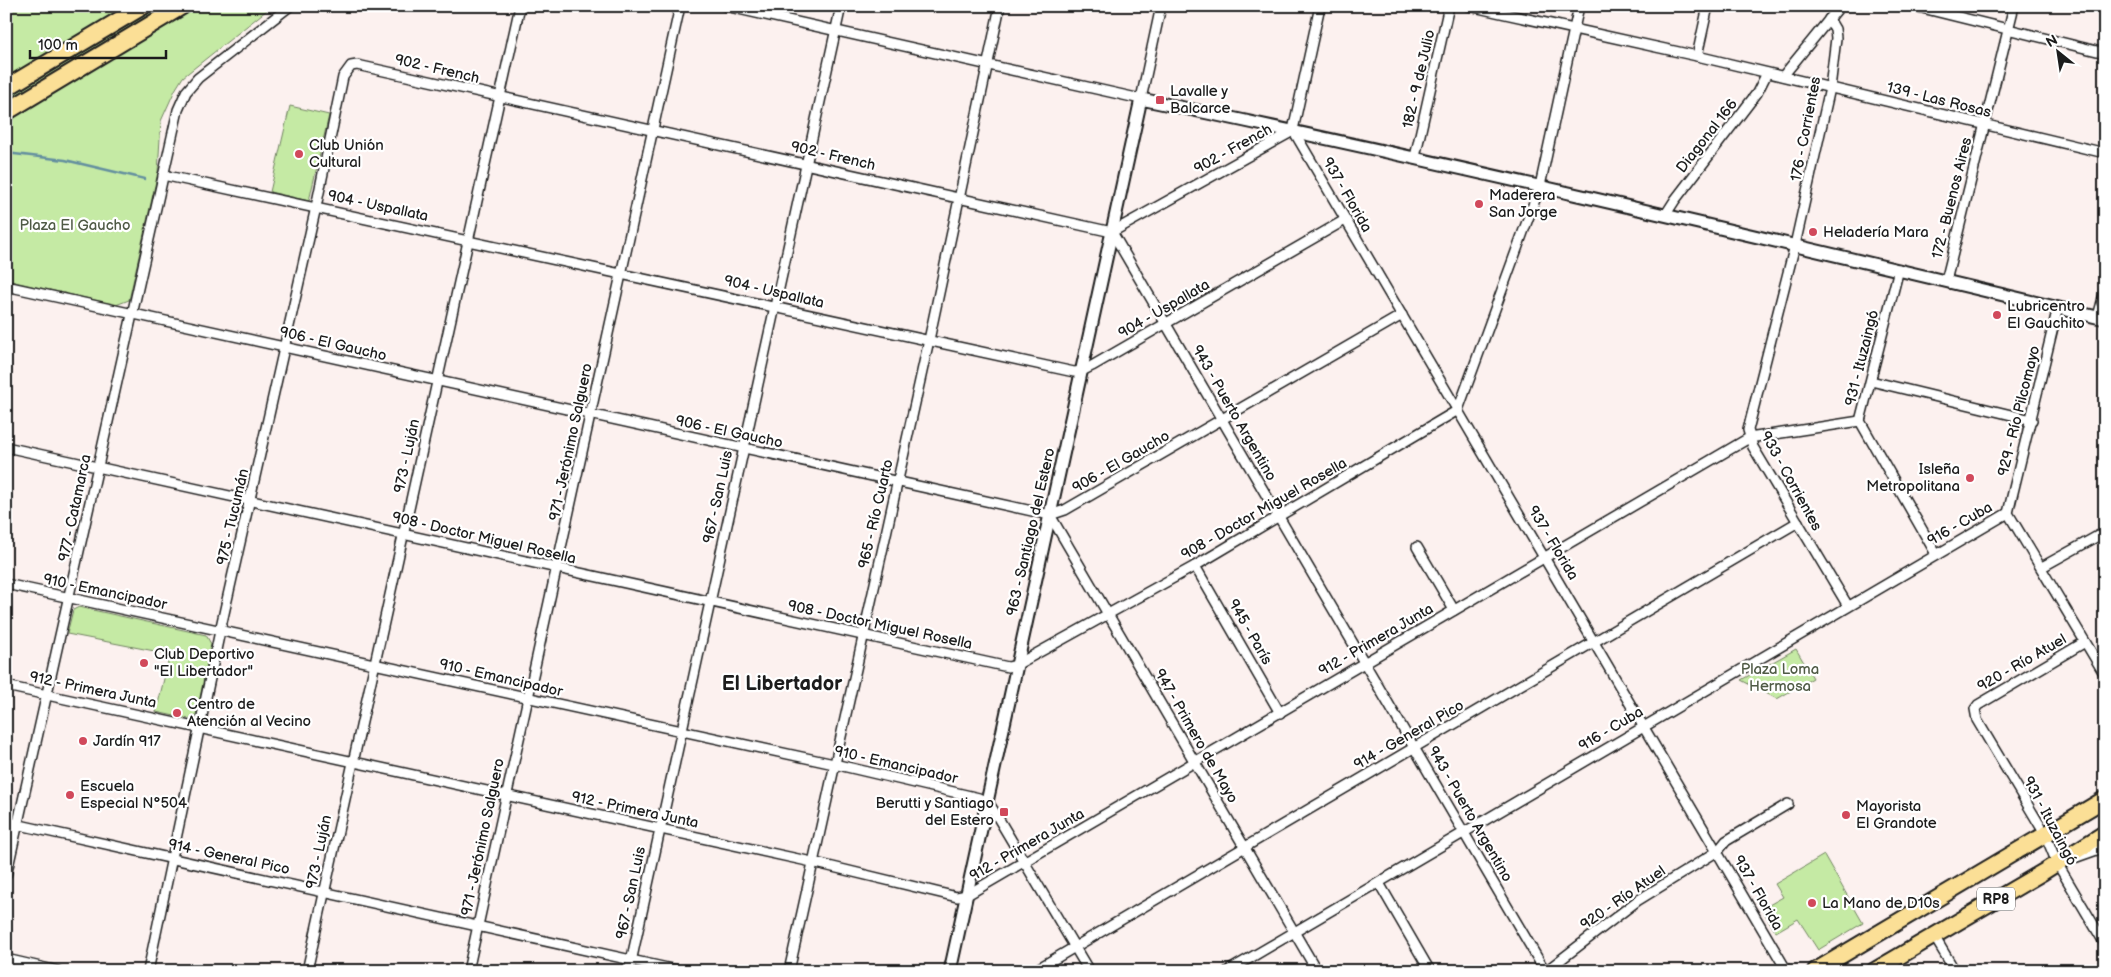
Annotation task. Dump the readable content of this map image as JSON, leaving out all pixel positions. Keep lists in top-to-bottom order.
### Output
{
  "streets": {
    "main road": ["RP8"],
    "street": [
      "902 - French",
      "182 - 9 de Julio",
      "139 - Las Rosas",
      "176 - Corrientes",
      "Diagonal 166",
      "937 - Florida",
      "172 - Buenos Aires",
      "904 - Uspallata",
      "906 - El Gaucho",
      "931 - Ituzaingó",
      "929 - Río Pilcomayo",
      "943 - Puerto Argentino",
      "971 - Jerónimo Salguero",
      "973 - Luján",
      "933 - Corrientes",
      "967 - San Luis",
      "977 - Catamarca",
      "908 - Doctor Miguel Rosella",
      "965 - Río Cuarto",
      "975 - Tucumán",
      "916 - Cuba",
      "963 - Santiago del Estero",
      "910 - Emancipador",
      "945 - París",
      "912 - Primera Junta",
      "920 - Río Atuel",
      "914 - General Pico",
      "947 - Primero de Mayo"
    ]
  },
  "crossings": [
    ["902 - French", "937 - Florida"],
    ["902 - French", "943 - Puerto Argentino"],
    ["902 - French", "971 - Jerónimo Salguero"],
    ["902 - French", "973 - Luján"],
    ["902 - French", "967 - San Luis"],
    ["902 - French", "965 - Río Cuarto"],
    ["902 - French", "975 - Tucumán"],
    ["902 - French", "963 - Santiago del Estero"],
    ["139 - Las Rosas", "176 - Corrientes"],
    ["139 - Las Rosas", "Diagonal 166"],
    ["139 - Las Rosas", "172 - Buenos Aires"],
    ["176 - Corrientes", "933 - Corrientes"],
    ["937 - Florida", "904 - Uspallata"],
    ["937 - Florida", "906 - El Gaucho"],
    ["937 - Florida", "908 - Doctor Miguel Rosella"],
    ["937 - Florida", "916 - Cuba"],
    ["937 - Florida", "912 - Primera Junta"],
    ["937 - Florida", "920 - Río Atuel"],
    ["937 - Florida", "914 - General Pico"],
    ["904 - Uspallata", "943 - Puerto Argentino"],
    ["904 - Uspallata", "971 - Jerónimo Salguero"],
    ["904 - Uspallata", "973 - Luján"],
    ["904 - Uspallata", "967 - San Luis"],
    ["904 - Uspallata", "977 - Catamarca"],
    ["904 - Uspallata", "965 - Río Cuarto"],
    ["904 - Uspallata", "975 - Tucumán"],
    ["904 - Uspallata", "963 - Santiago del Estero"],
    ["906 - El Gaucho", "943 - Puerto Argentino"],
    ["906 - El Gaucho", "971 - Jerónimo Salguero"],
    ["906 - El Gaucho", "973 - Luján"],
    ["906 - El Gaucho", "967 - San Luis"],
    ["906 - El Gaucho", "977 - Catamarca"],
    ["906 - El Gaucho", "965 - Río Cuarto"],
    ["906 - El Gaucho", "975 - Tucumán"],
    ["906 - El Gaucho", "963 - Santiago del Estero"],
    ["906 - El Gaucho", "947 - Primero de Mayo"],
    ["931 - Ituzaingó", "916 - Cuba"],
    ["931 - Ituzaingó", "912 - Primera Junta"],
    ["931 - Ituzaingó", "920 - Río Atuel"],
    ["931 - Ituzaingó", "RP8"],
    ["929 - Río Pilcomayo", "916 - Cuba"],
    ["943 - Puerto Argentino", "908 - Doctor Miguel Rosella"],
    ["943 - Puerto Argentino", "916 - Cuba"],
    ["943 - Puerto Argentino", "963 - Santiago del Estero"],
    ["943 - Puerto Argentino", "912 - Primera Junta"],
    ["943 - Puerto Argentino", "920 - Río Atuel"],
    ["943 - Puerto Argentino", "914 - General Pico"],
    ["971 - Jerónimo Salguero", "908 - Doctor Miguel Rosella"],
    ["971 - Jerónimo Salguero", "910 - Emancipador"],
    ["971 - Jerónimo Salguero", "912 - Primera Junta"],
    ["971 - Jerónimo Salguero", "914 - General Pico"],
    ["973 - Luján", "908 - Doctor Miguel Rosella"],
    ["973 - Luján", "910 - Emancipador"],
    ["973 - Luján", "912 - Primera Junta"],
    ["973 - Luján", "914 - General Pico"],
    ["933 - Corrientes", "916 - Cuba"],
    ["933 - Corrientes", "912 - Primera Junta"],
    ["933 - Corrientes", "914 - General Pico"],
    ["967 - San Luis", "908 - Doctor Miguel Rosella"],
    ["967 - San Luis", "910 - Emancipador"],
    ["967 - San Luis", "912 - Primera Junta"],
    ["967 - San Luis", "914 - General Pico"],
    ["977 - Catamarca", "908 - Doctor Miguel Rosella"],
    ["977 - Catamarca", "910 - Emancipador"],
    ["977 - Catamarca", "912 - Primera Junta"],
    ["977 - Catamarca", "914 - General Pico"],
    ["908 - Doctor Miguel Rosella", "965 - Río Cuarto"],
    ["908 - Doctor Miguel Rosella", "975 - Tucumán"],
    ["908 - Doctor Miguel Rosella", "963 - Santiago del Estero"],
    ["908 - Doctor Miguel Rosella", "945 - París"],
    ["908 - Doctor Miguel Rosella", "947 - Primero de Mayo"],
    ["965 - Río Cuarto", "910 - Emancipador"],
    ["965 - Río Cuarto", "912 - Primera Junta"],
    ["975 - Tucumán", "910 - Emancipador"],
    ["975 - Tucumán", "912 - Primera Junta"],
    ["975 - Tucumán", "914 - General Pico"],
    ["916 - Cuba", "947 - Primero de Mayo"],
    ["963 - Santiago del Estero", "910 - Emancipador"],
    ["963 - Santiago del Estero", "912 - Primera Junta"],
    ["963 - Santiago del Estero", "947 - Primero de Mayo"],
    ["945 - París", "912 - Primera Junta"],
    ["912 - Primera Junta", "947 - Primero de Mayo"],
    ["914 - General Pico", "947 - Primero de Mayo"]
  ],
  "districts": ["El Libertador"],
  "parks": ["Plaza El Gaucho", "Plaza Loma Hermosa"],
  "places": {
    "transit": ["Lavalle y Balcarce", "Berutti y Santiago del Estero"],
    "other": [
      "Club Unión Cultural",
      "Maderera San Jorge",
      "Heladería Mara",
      "Lubricentro El Gauchito",
      "Isleña Metropolitana",
      "Club Deportivo \"El Libertador\"",
      "Centro de Atención al Vecino",
      "Jardín 917",
      "Escuela Especial N°504",
      "Mayorista El Grandote",
      "La Mano de D10s"
    ]
  },
  "scale_bar": "100 m",
  "north": "top left"
}
